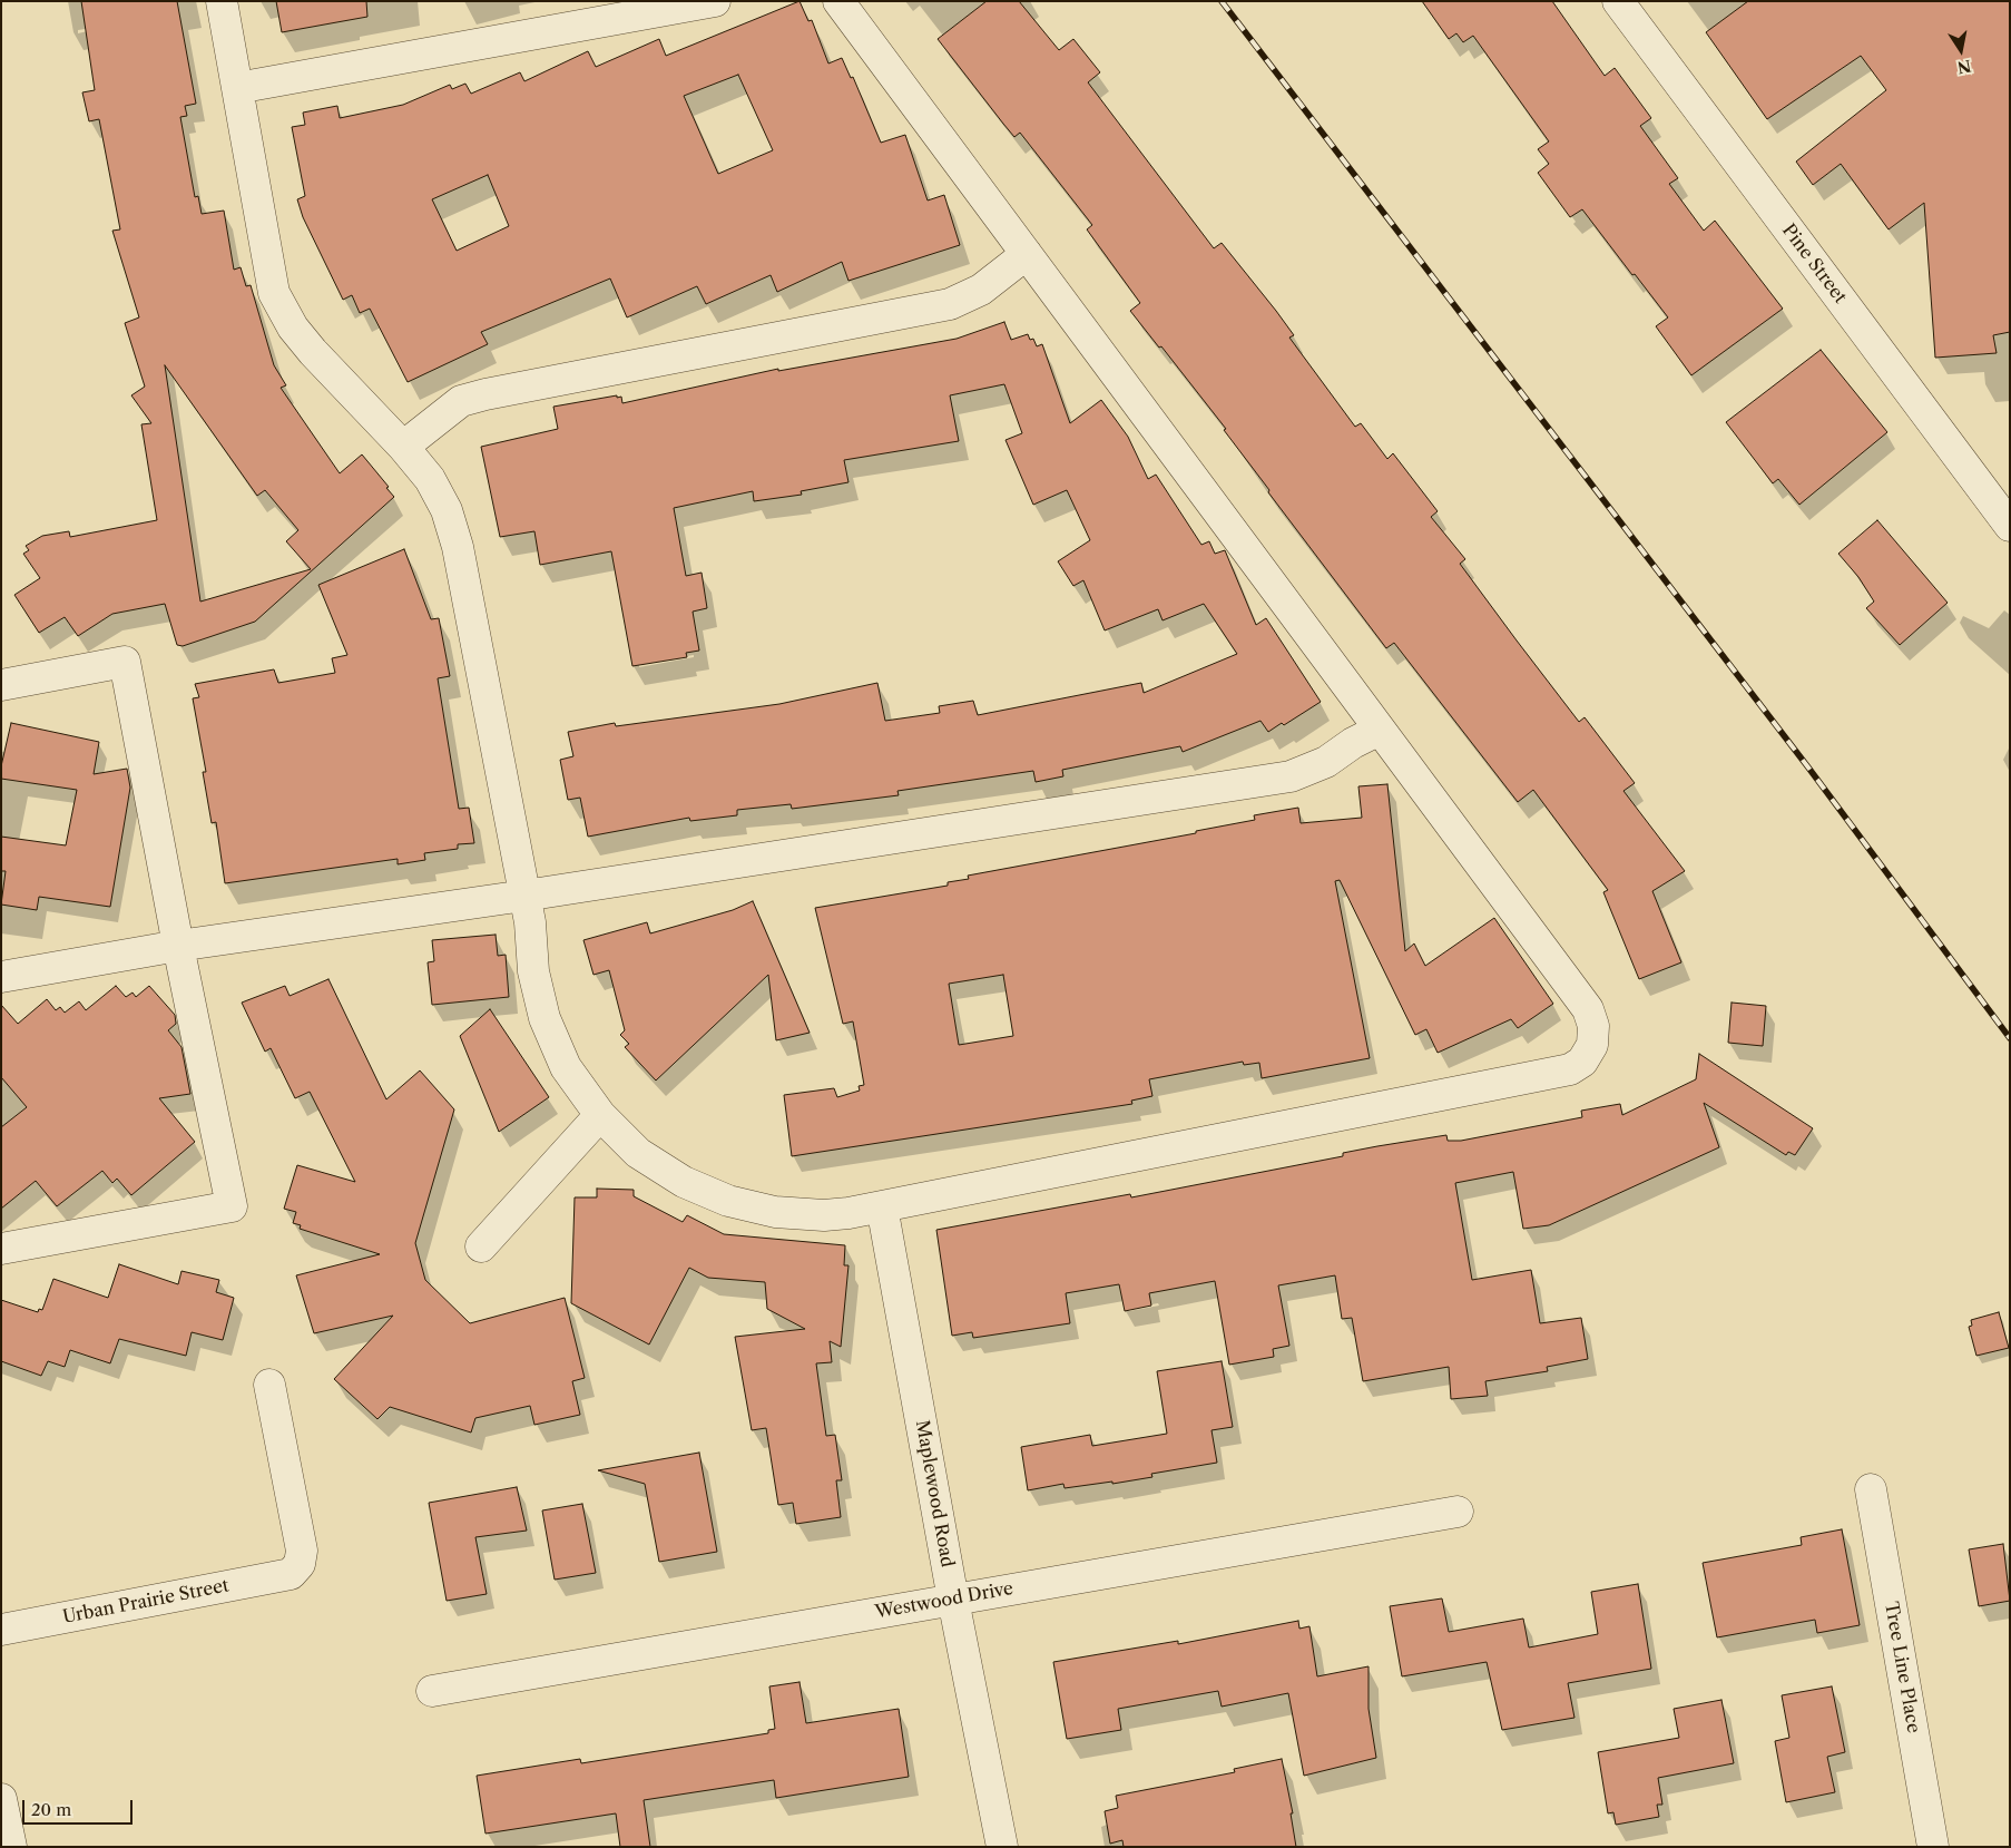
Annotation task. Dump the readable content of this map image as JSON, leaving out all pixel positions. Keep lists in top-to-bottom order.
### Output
{
  "streets": {
    "street": [
      "Pine Street",
      "Maplewood Road",
      "Westwood Drive",
      "Urban Prairie Street",
      "Tree Line Place"
    ]
  },
  "crossings": [
    ["Maplewood Road", "Westwood Drive"]
  ],
  "scale_bar": "20 m",
  "north": "bottom"
}
